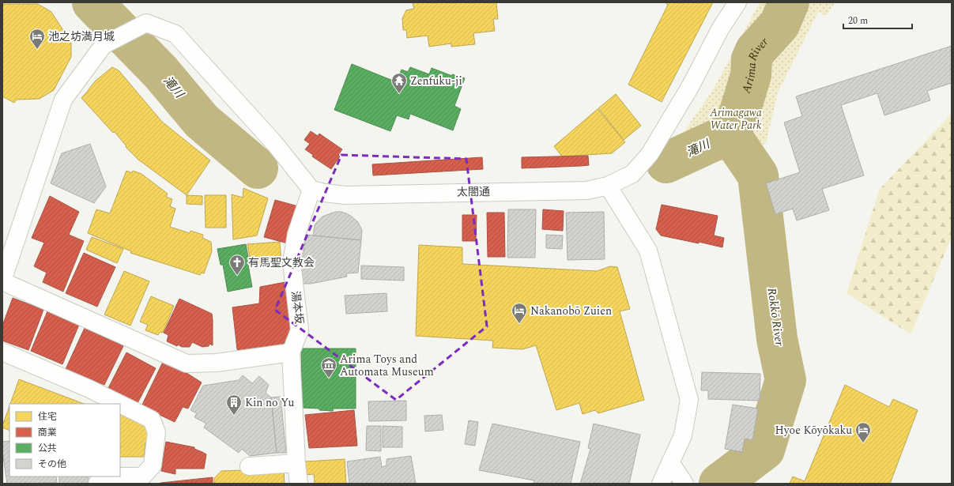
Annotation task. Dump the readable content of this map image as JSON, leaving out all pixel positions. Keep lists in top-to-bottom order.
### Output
{
  "streets": {
    "street": ["太閤通", "湯本坂"]
  },
  "crossings": [
    ["太閤通", "湯本坂"]
  ],
  "water": ["Arima River", "滝川", "Rokkō River"],
  "parks": ["Arimagawa Water Park"],
  "places": {
    "hotel": ["池之坊満月城", "Nakanobō Zuien", "Hyoe Kōyōkaku"],
    "temple": ["Zenfuku-ji"],
    "church": ["有馬聖文教会"],
    "museum": ["Arima Toys and Automata Museum"],
    "building": ["Kin no Yu"]
  },
  "legend": [
    "住宅",
    "商業",
    "公共",
    "その他"
  ],
  "scale_bar": "20 m"
}
